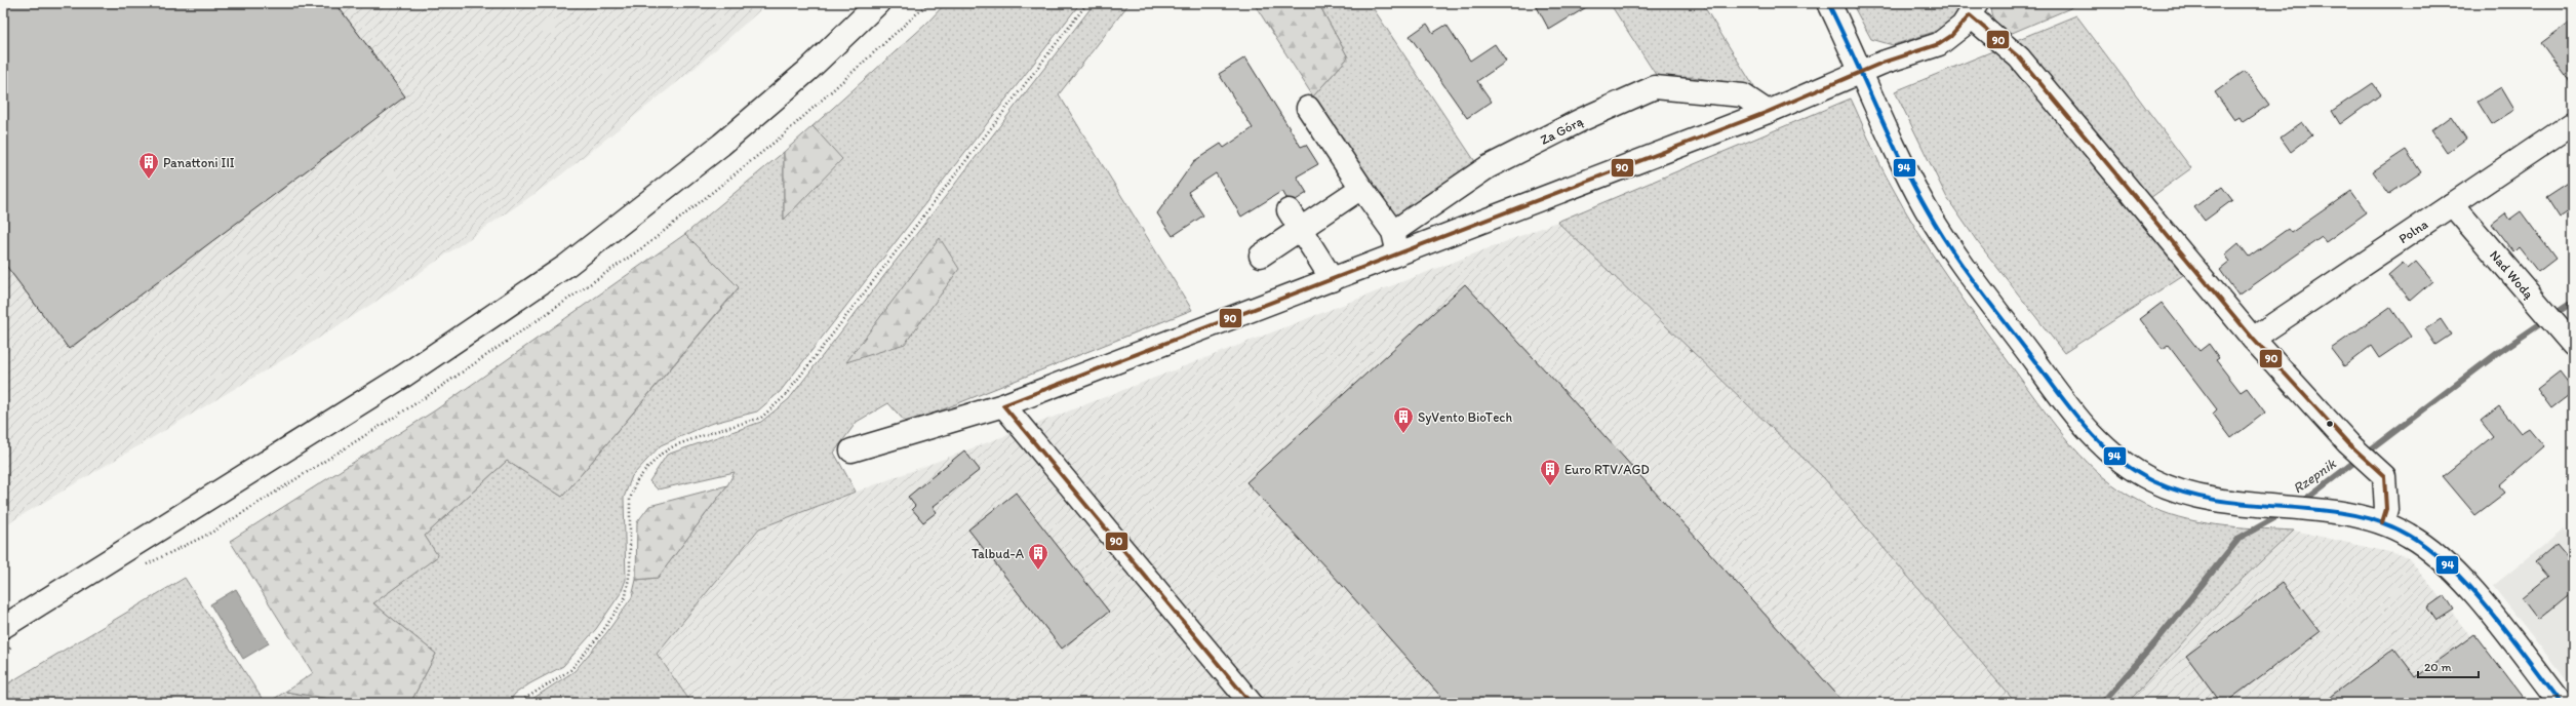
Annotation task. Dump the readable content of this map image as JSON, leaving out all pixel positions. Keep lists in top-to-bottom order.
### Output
{
  "streets": {
    "street": ["Za Górą", "Polna", "Nad Wodą"]
  },
  "crossings": [
    ["Polna", "Nad Wodą"]
  ],
  "water": ["Rzepnik"],
  "places": {
    "building": [
      "Panattoni III",
      "SyVento BioTech",
      "Euro RTV/AGD",
      "Talbud-A"
    ]
  },
  "lines": ["transit line 94", "transit line 90"],
  "scale_bar": "20 m"
}
